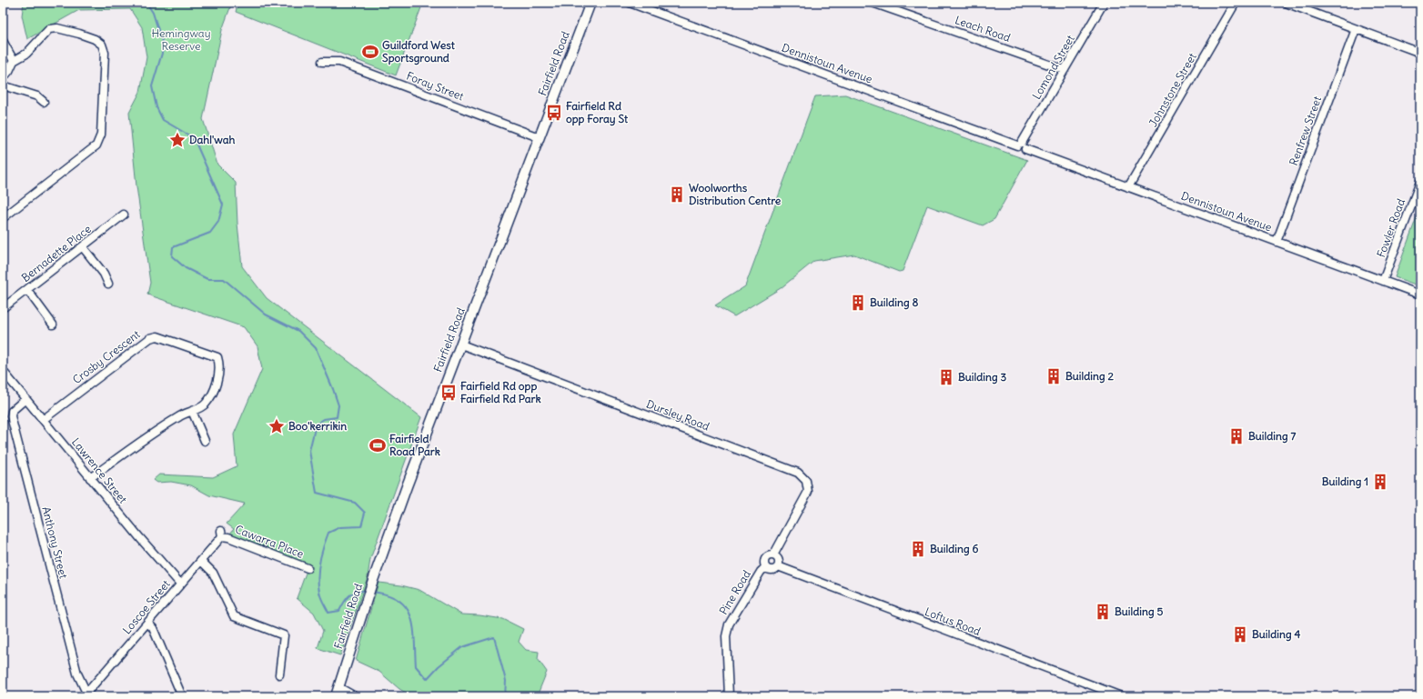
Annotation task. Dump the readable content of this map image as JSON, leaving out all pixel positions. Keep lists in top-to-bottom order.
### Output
{
  "streets": {
    "main road": ["Fairfield Road"],
    "street": [
      "Leach Road",
      "Dennistoun Avenue",
      "Lomond Street",
      "Foray Street",
      "Johnstone Street",
      "Renfrew Street",
      "Fowler Road",
      "Bernadette Place",
      "Crosby Crescent",
      "Dursley Road",
      "Lawrence Street",
      "Cawarra Place",
      "Anthony Street",
      "Pine Road",
      "Loscoe Street",
      "Loftus Road"
    ]
  },
  "crossings": [
    ["Leach Road", "Lomond Street"],
    ["Fairfield Road", "Foray Street"],
    ["Fairfield Road", "Dursley Road"],
    ["Dennistoun Avenue", "Lomond Street"],
    ["Dennistoun Avenue", "Johnstone Street"],
    ["Dennistoun Avenue", "Renfrew Street"],
    ["Dennistoun Avenue", "Fowler Road"],
    ["Crosby Crescent", "Lawrence Street"],
    ["Dursley Road", "Pine Road"],
    ["Dursley Road", "Loftus Road"],
    ["Lawrence Street", "Anthony Street"],
    ["Lawrence Street", "Loscoe Street"],
    ["Cawarra Place", "Loscoe Street"],
    ["Anthony Street", "Loscoe Street"],
    ["Pine Road", "Loftus Road"]
  ],
  "parks": ["Hemingway Reserve"],
  "places": {
    "sports": ["Guildford West Sportsground", "Fairfield Road Park"],
    "bus stop": ["Fairfield Rd opp Foray St", "Fairfield Rd opp Fairfield Rd Park"],
    "place": ["Dahl'wah", "Boo'kerrikin"],
    "building": [
      "Woolworths Distribution Centre",
      "Building 8",
      "Building 2",
      "Building 3",
      "Building 7",
      "Building 1",
      "Building 6",
      "Building 5",
      "Building 4"
    ]
  }
}
